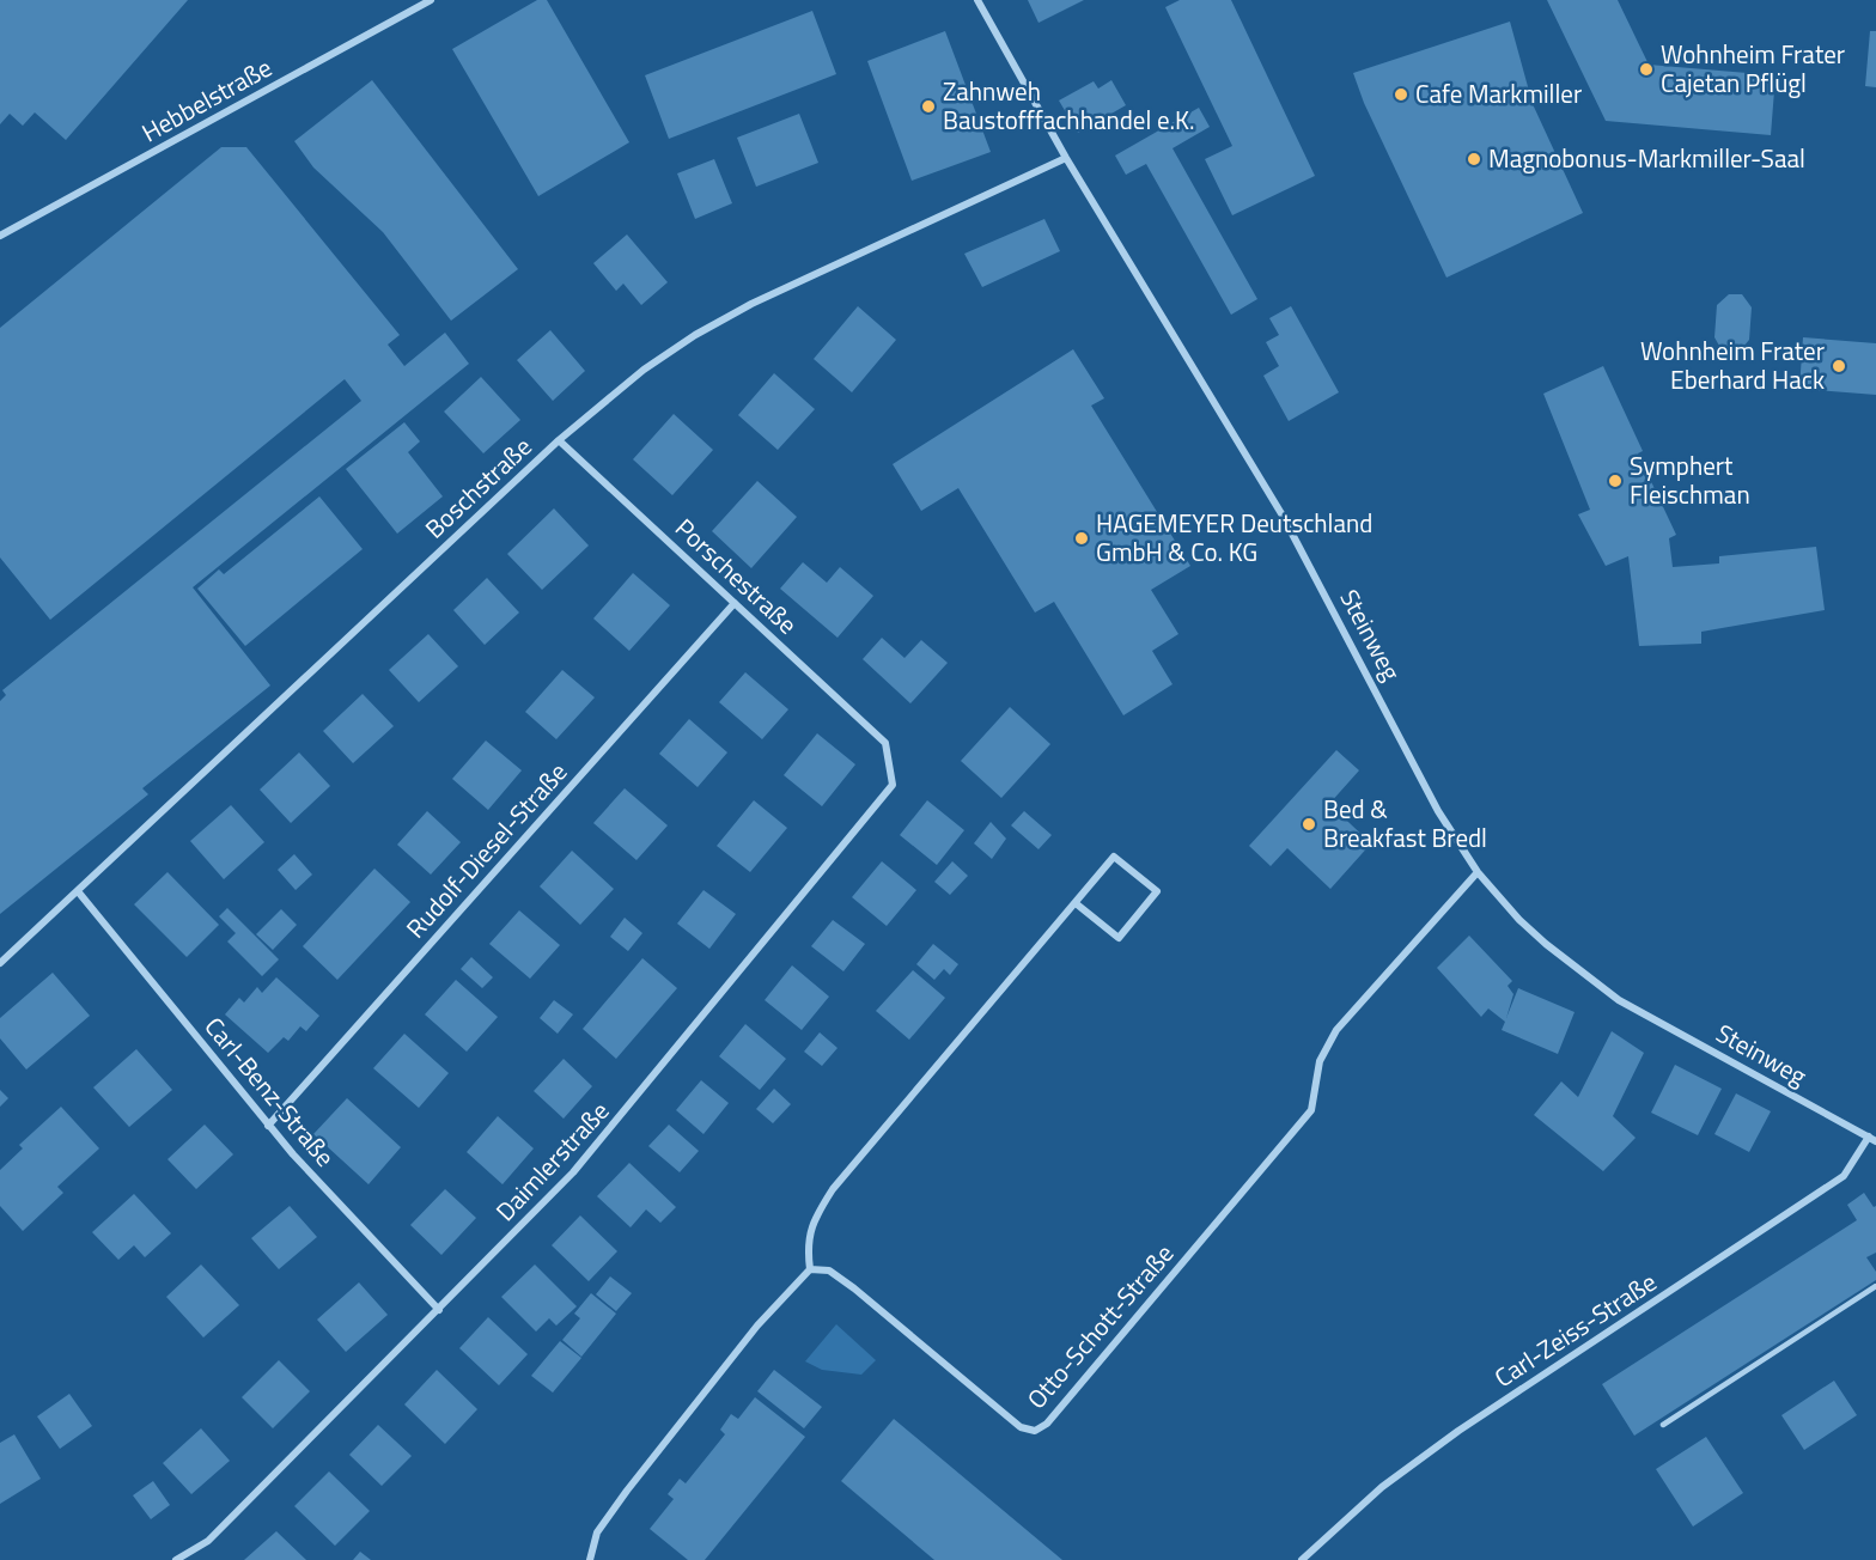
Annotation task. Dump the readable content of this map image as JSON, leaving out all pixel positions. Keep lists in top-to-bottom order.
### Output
{
  "streets": {
    "street": [
      "Hebbelstraße",
      "Boschstraße",
      "Porschestraße",
      "Steinweg",
      "Rudolf-Diesel-Straße",
      "Carl-Benz-Straße",
      "Daimlerstraße",
      "Otto-Schott-Straße",
      "Carl-Zeiss-Straße"
    ]
  },
  "crossings": [
    ["Boschstraße", "Porschestraße"],
    ["Boschstraße", "Steinweg"],
    ["Boschstraße", "Carl-Benz-Straße"],
    ["Porschestraße", "Rudolf-Diesel-Straße"],
    ["Porschestraße", "Daimlerstraße"],
    ["Steinweg", "Otto-Schott-Straße"],
    ["Steinweg", "Carl-Zeiss-Straße"],
    ["Rudolf-Diesel-Straße", "Carl-Benz-Straße"],
    ["Carl-Benz-Straße", "Daimlerstraße"]
  ],
  "places": [
    "Wohnheim Frater Cajetan Pflügl",
    "Cafe Markmiller",
    "Zahnweh Baustofffachhandel e.K.",
    "Magnobonus-Markmiller-Saal",
    "Wohnheim Frater Eberhard Hack",
    "Symphert Fleischman",
    "HAGEMEYER Deutschland GmbH & Co. KG",
    "Bed & Breakfast Bredl"
  ]
}
